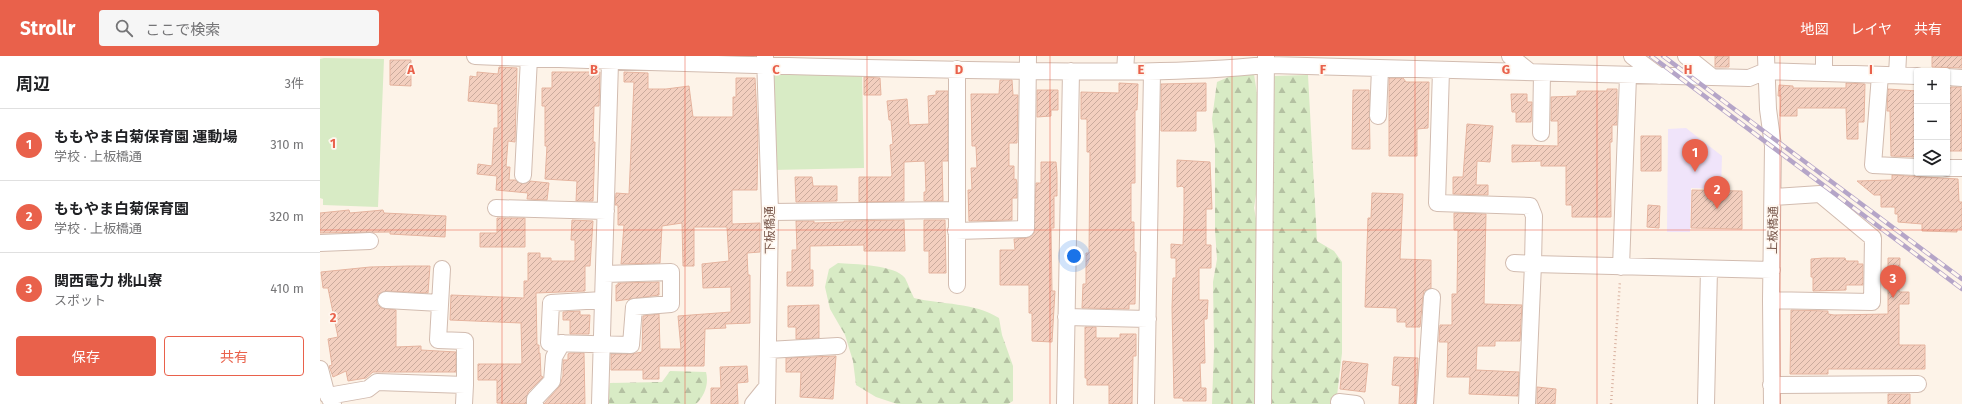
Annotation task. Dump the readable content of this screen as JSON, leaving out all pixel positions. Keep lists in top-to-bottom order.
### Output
{
  "streets": {
    "street": ["下板橋通", "上板橋通"]
  },
  "page": {
    "header": "Strollr",
    "search": "ここで検索",
    "nav": ["地図", "レイヤ", "共有"],
    "heading": ["周辺", "3件"],
    "map_buttons": ["+", "−"],
    "list": [
      {
        "mark": "1",
        "name": "ももやま白菊保育園 運動場",
        "note": "学校 · 上板橋通",
        "value": "310 m"
      },
      {
        "mark": "2",
        "name": "ももやま白菊保育園",
        "note": "学校 · 上板橋通",
        "value": "320 m"
      },
      {
        "mark": "3",
        "name": "関西電力 桃山寮",
        "note": "スポット",
        "value": "410 m"
      }
    ],
    "pins": ["1", "2", "3"],
    "buttons": ["保存", "共有"]
  },
  "grid": {
    "columns": [
      "A",
      "B",
      "C",
      "D",
      "E",
      "F",
      "G",
      "H",
      "I"
    ],
    "rows": ["1", "2"]
  }
}
